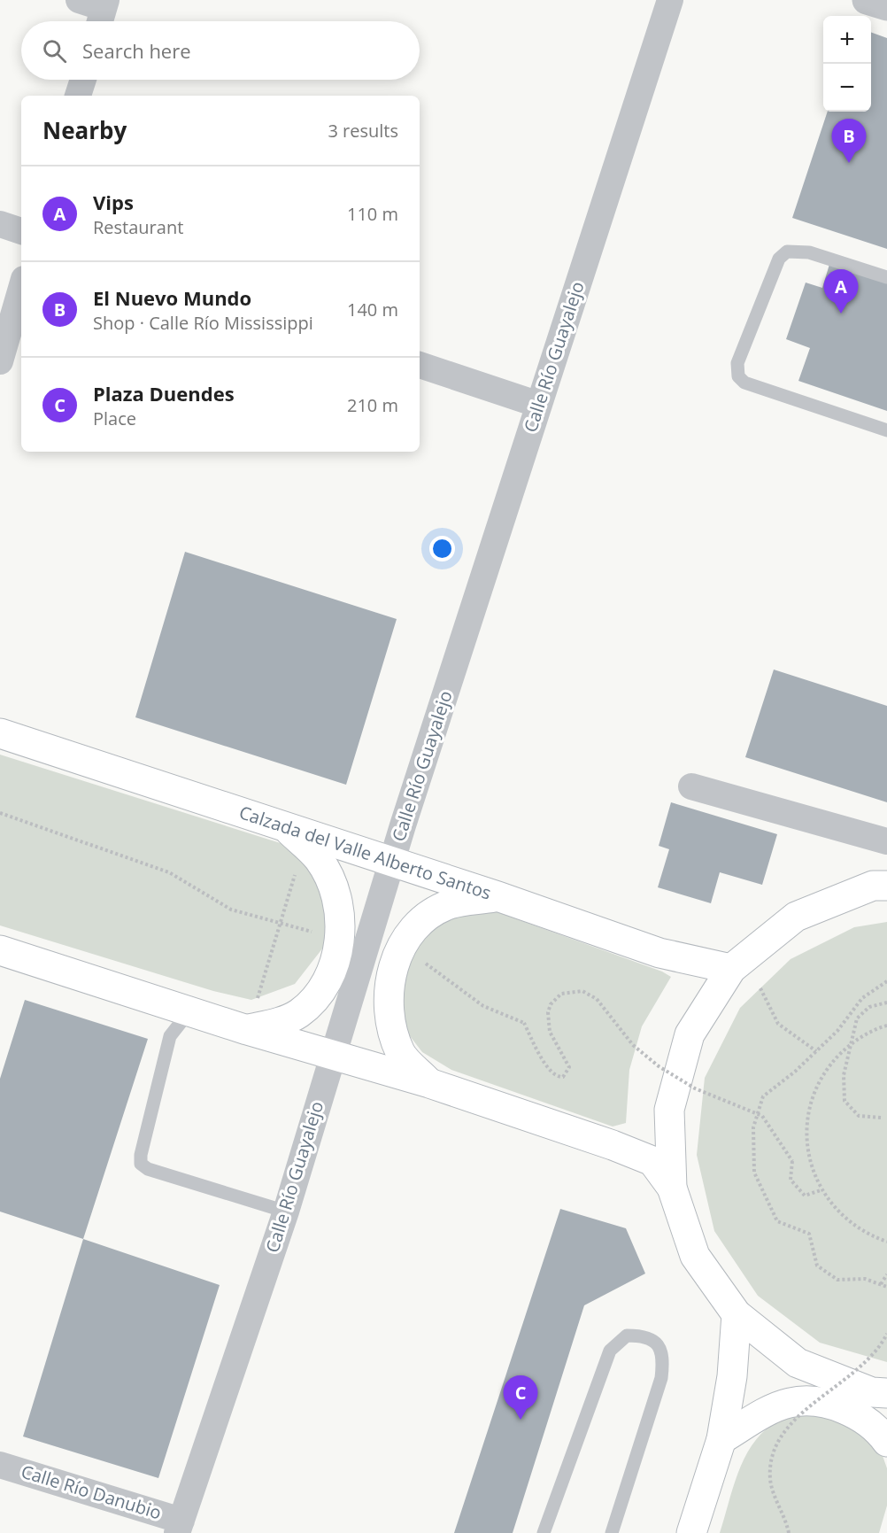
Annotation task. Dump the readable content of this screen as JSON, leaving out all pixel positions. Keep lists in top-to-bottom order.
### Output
{
  "streets": {
    "main road": ["Calzada del Valle Alberto Santos"],
    "street": ["Calle Río Guayalejo", "Calle Río Danubio"]
  },
  "crossings": [
    ["Calle Río Guayalejo", "Calzada del Valle Alberto Santos"],
    ["Calle Río Guayalejo", "Calle Río Danubio"]
  ],
  "page": {
    "map_buttons": ["+", "−"],
    "search": "Search here",
    "heading": ["Nearby", "3 results"],
    "pins": ["B", "A", "C"],
    "list": [
      {
        "mark": "A",
        "name": "Vips",
        "note": "Restaurant",
        "value": "110 m"
      },
      {
        "mark": "B",
        "name": "El Nuevo Mundo",
        "note": "Shop · Calle Río Mississippi",
        "value": "140 m"
      },
      {
        "mark": "C",
        "name": "Plaza Duendes",
        "note": "Place",
        "value": "210 m"
      }
    ]
  }
}
